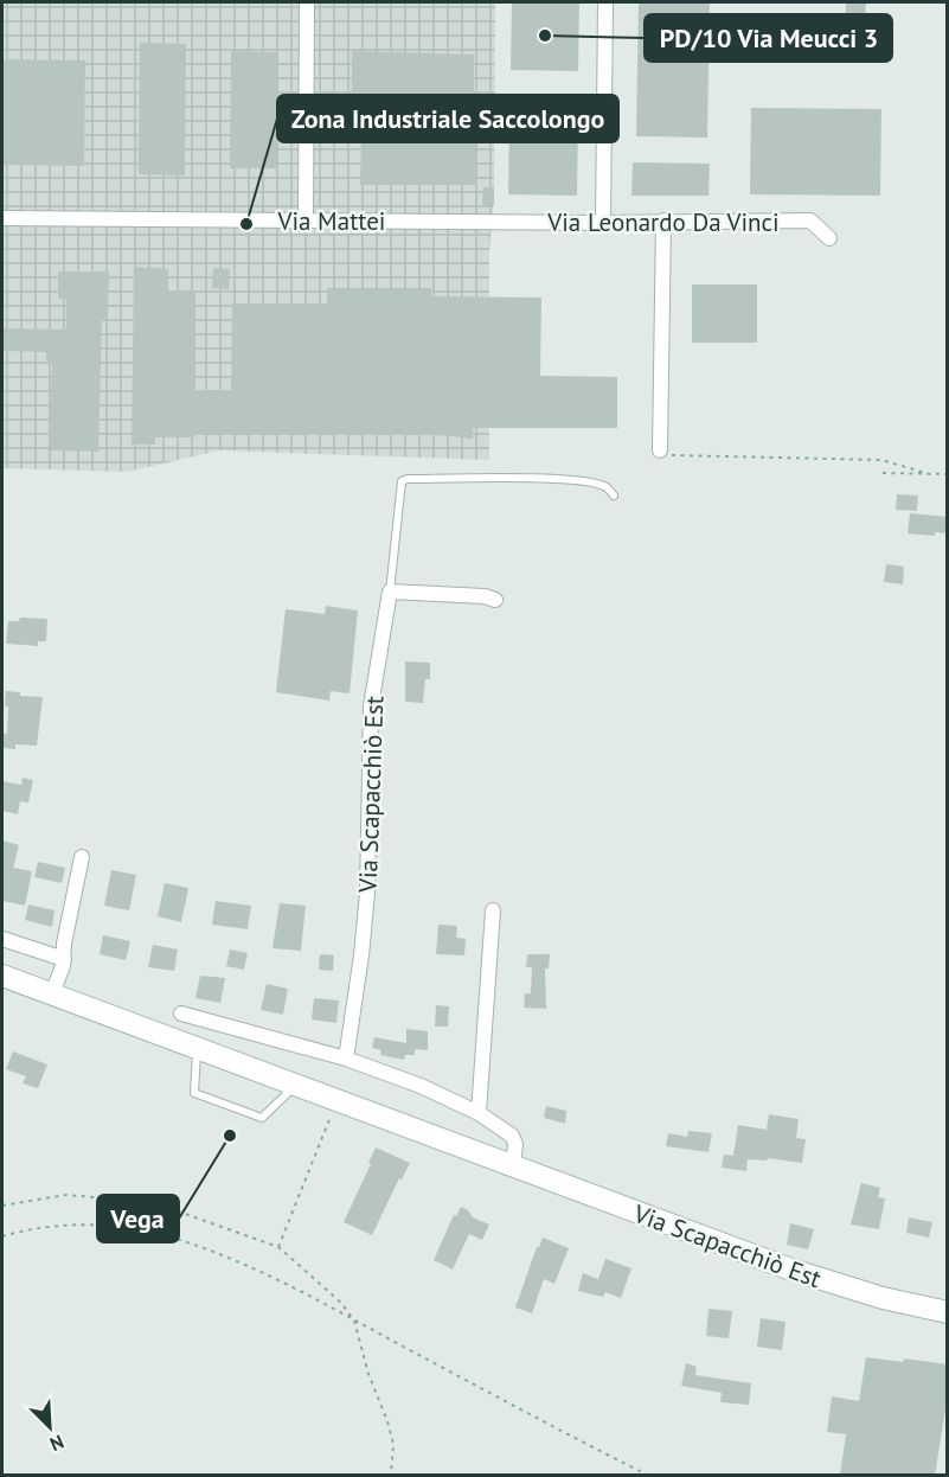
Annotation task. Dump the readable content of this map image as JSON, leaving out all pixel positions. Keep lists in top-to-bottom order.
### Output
{
  "streets": {
    "main road": ["Via Scapacchiò Est"],
    "street": ["Via Mattei", "Via Leonardo Da Vinci"]
  },
  "crossings": [
    ["Via Mattei", "Via Leonardo Da Vinci"]
  ],
  "places": ["PD/10 Via Meucci 3", "Zona Industriale Saccolongo", "Vega"],
  "north": "bottom right"
}
